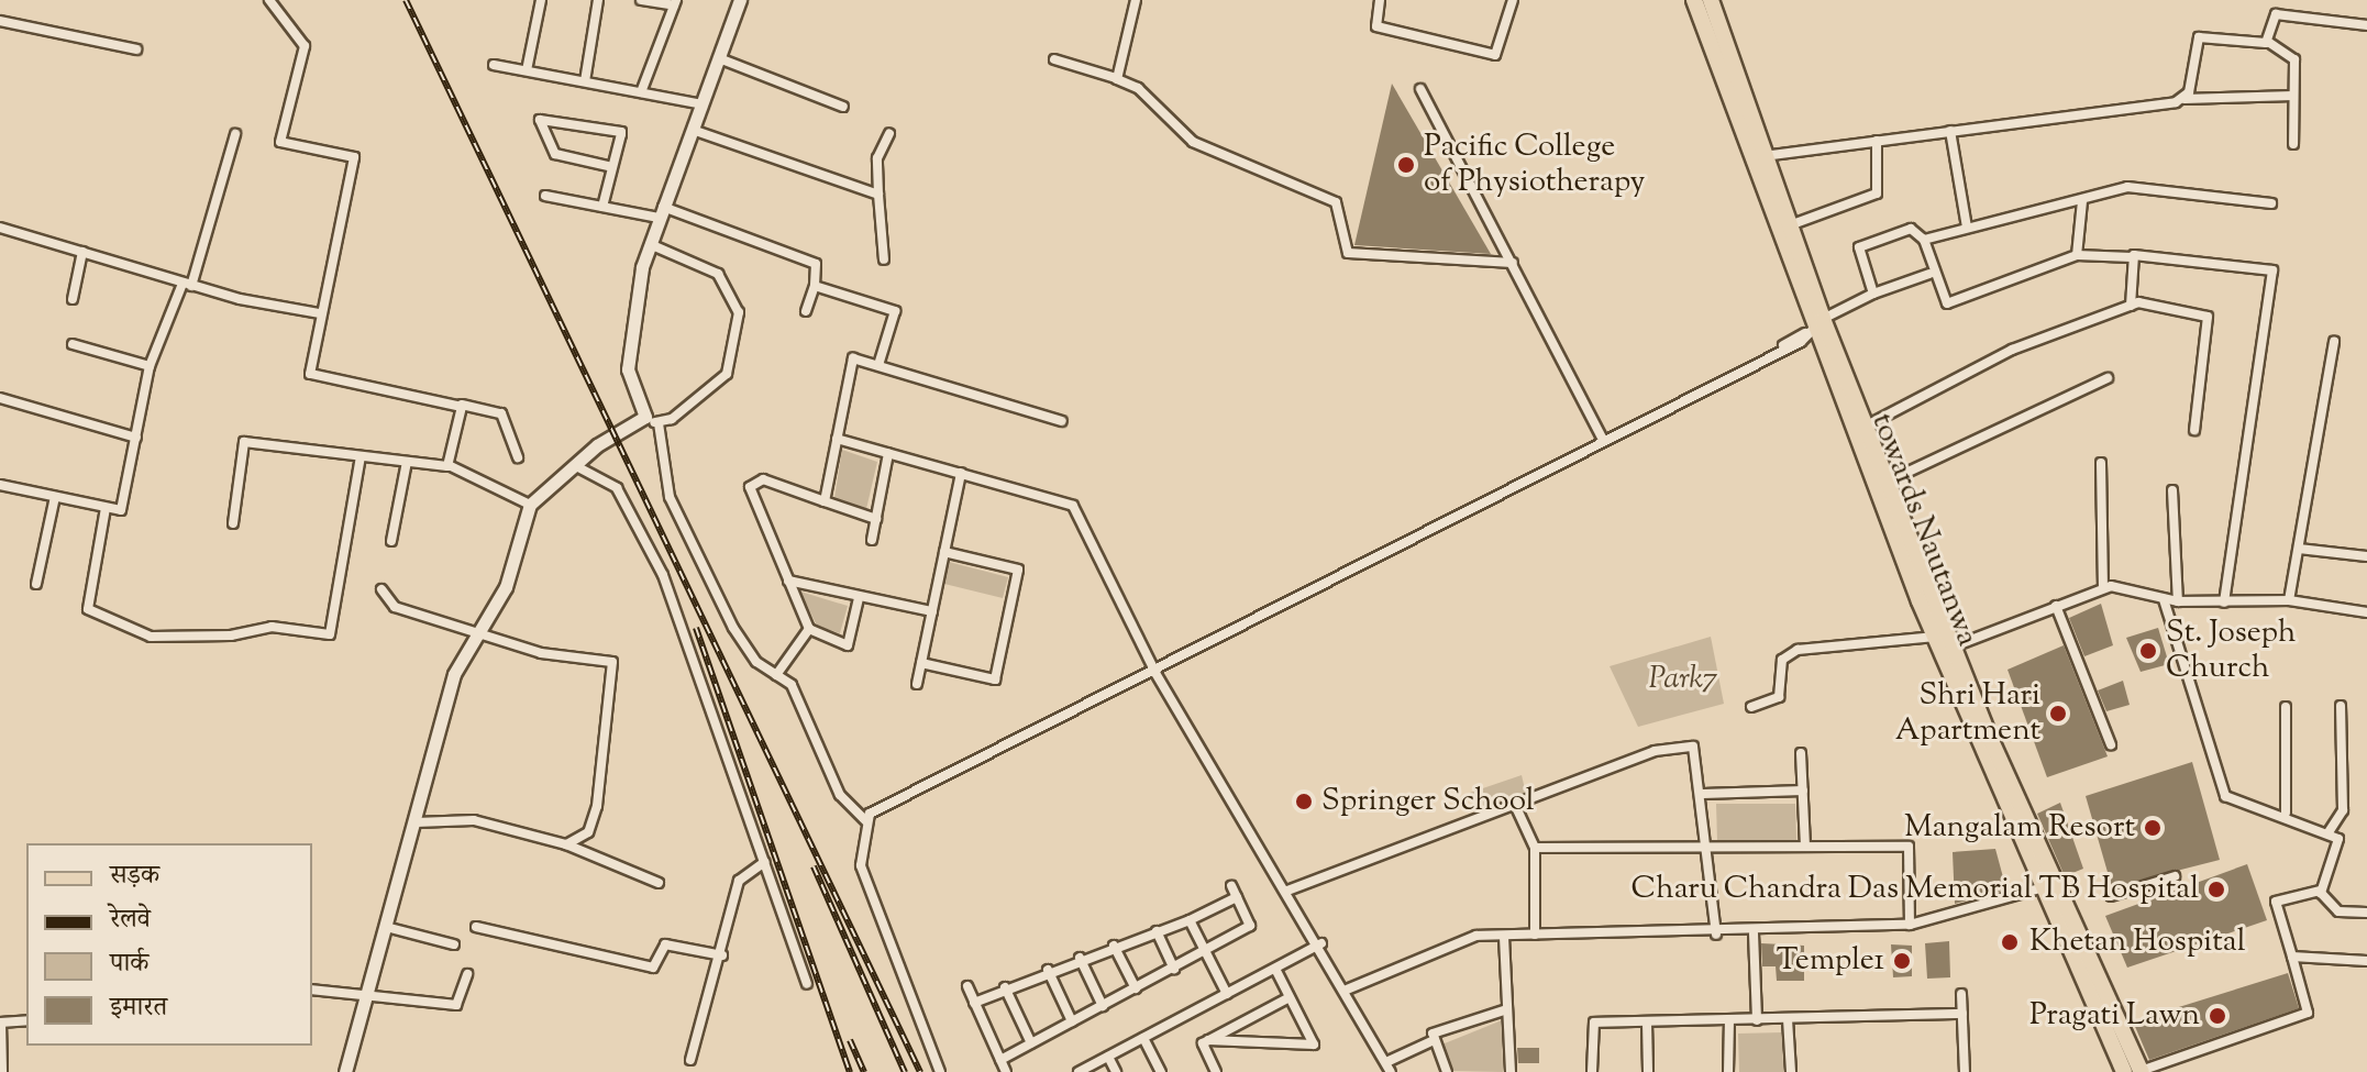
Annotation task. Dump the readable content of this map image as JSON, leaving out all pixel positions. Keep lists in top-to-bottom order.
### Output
{
  "streets": {
    "main road": ["towards Nautanwa"]
  },
  "parks": ["Park7"],
  "places": [
    "Pacific College of Physiotherapy",
    "St. Joseph Church",
    "Shri Hari Apartment",
    "Springer School",
    "Mangalam Resort",
    "Charu Chandra Das Memorial TB Hospital",
    "Khetan Hospital",
    "Temple1",
    "Pragati Lawn"
  ],
  "legend": [
    "सड़क",
    "रेलवे",
    "पार्क",
    "इमारत"
  ]
}
